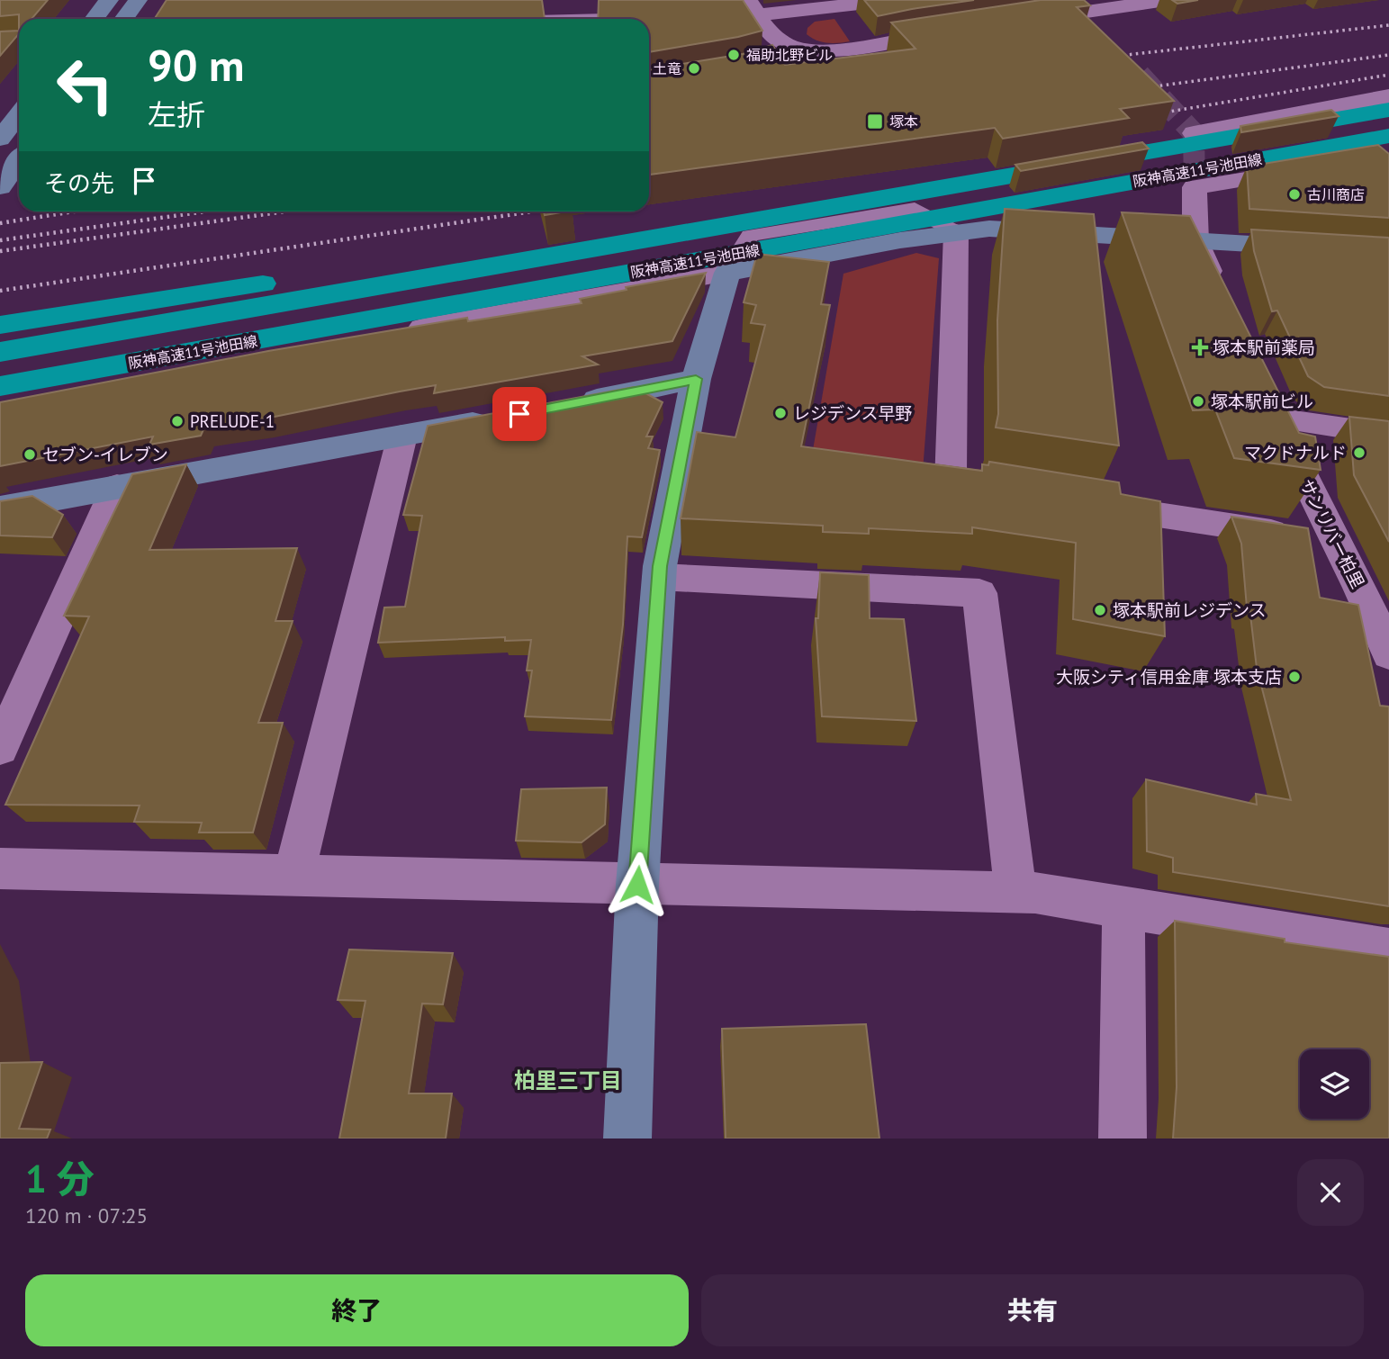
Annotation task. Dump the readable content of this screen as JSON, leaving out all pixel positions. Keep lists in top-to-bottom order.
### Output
{
  "streets": {
    "highway": ["阪神高速11号池田線"],
    "street": ["サンリバー柏里"]
  },
  "districts": ["柏里三丁目"],
  "places": {
    "other": [
      "福助北野ビル",
      "土竜",
      "古川商店",
      "塚本駅前ビル",
      "レジデンス早野",
      "PRELUDE-1",
      "マクドナルド",
      "セブン-イレブン",
      "塚本駅前レジデンス",
      "大阪シティ信用金庫 塚本支店"
    ],
    "transit": ["塚本"],
    "health": ["塚本駅前薬局"]
  },
  "page": {
    "turn": ["90 m", "左折"],
    "then": "その先",
    "heading": ["1 分", "120 m · 07:25"],
    "buttons": ["終了", "共有"]
  }
}
